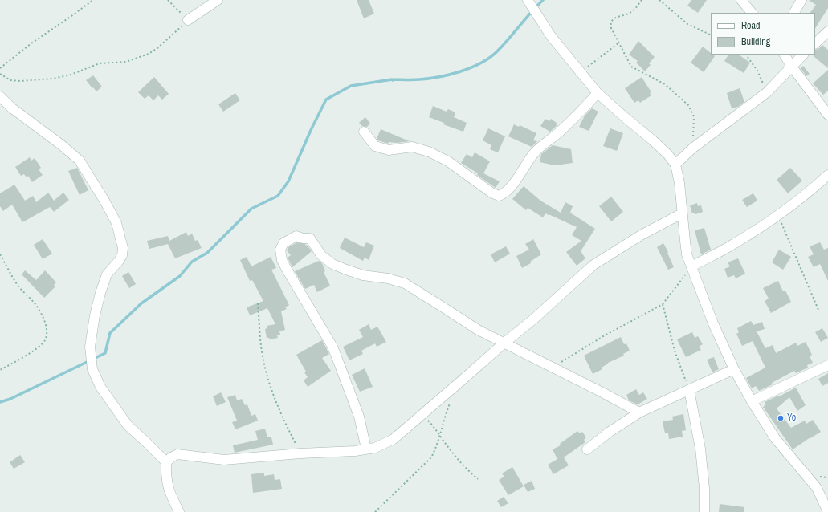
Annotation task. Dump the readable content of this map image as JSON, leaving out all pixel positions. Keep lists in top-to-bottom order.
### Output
{
  "places": ["Yo"],
  "legend": ["Road", "Building"]
}
